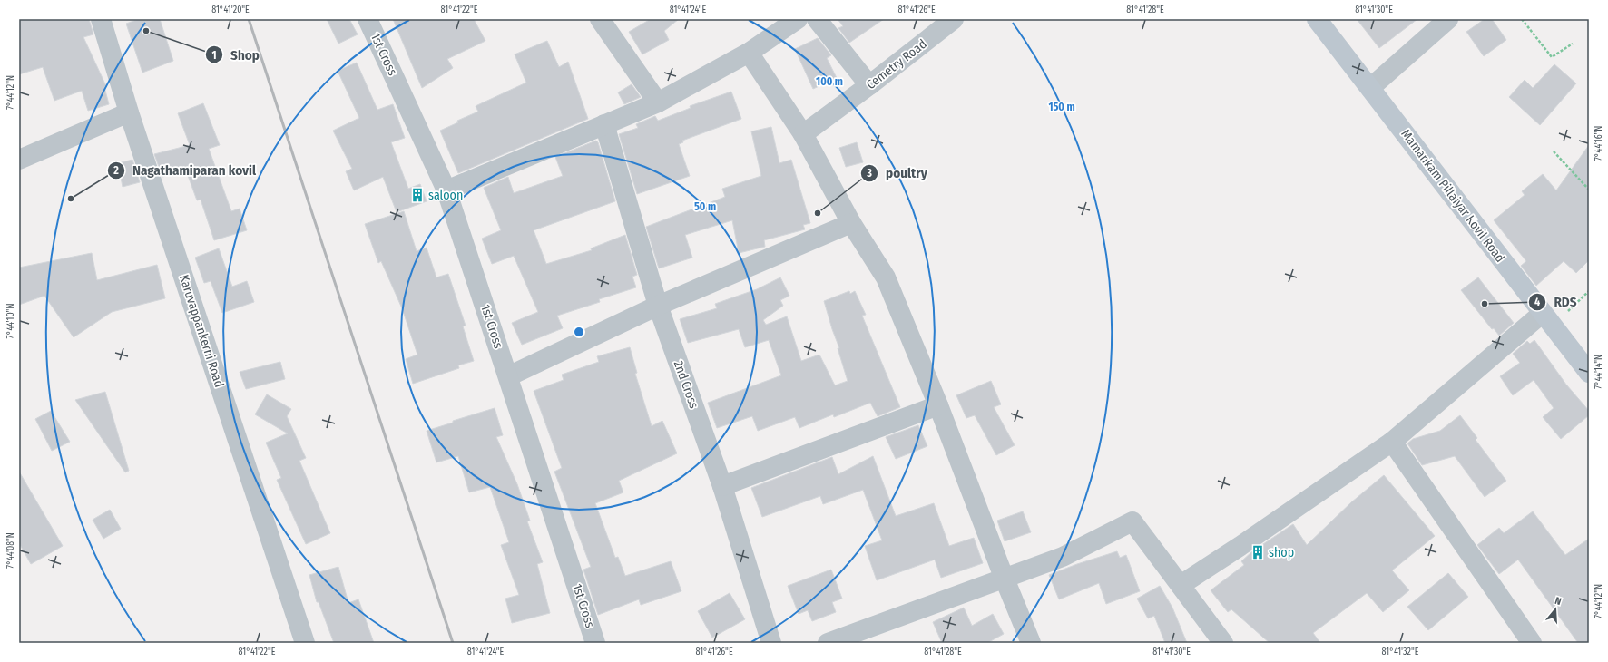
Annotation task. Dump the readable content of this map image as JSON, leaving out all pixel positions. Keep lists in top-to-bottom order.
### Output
{
  "streets": {
    "main road": ["Mamankam Pillaiyar Kovil Road"],
    "street": [
      "1st Cross",
      "Cemetry Road",
      "Karuvappankerni Road",
      "2nd Cross"
    ]
  },
  "places": {
    "other": [
      "Shop",
      "Nagathamiparan kovil",
      "poultry",
      "RDS"
    ],
    "building": ["saloon", "shop"]
  },
  "north": "top",
  "coordinates": [
    "81°41'20\"E",
    "81°41'22\"E",
    "81°41'24\"E",
    "81°41'26\"E",
    "81°41'28\"E",
    "81°41'30\"E",
    "7°44'12\"N",
    "7°44'16\"N",
    "7°44'10\"N",
    "7°44'14\"N",
    "7°44'08\"N",
    "81°41'32\"E"
  ],
  "rings": ["100 m", "150 m", "50 m"]
}
